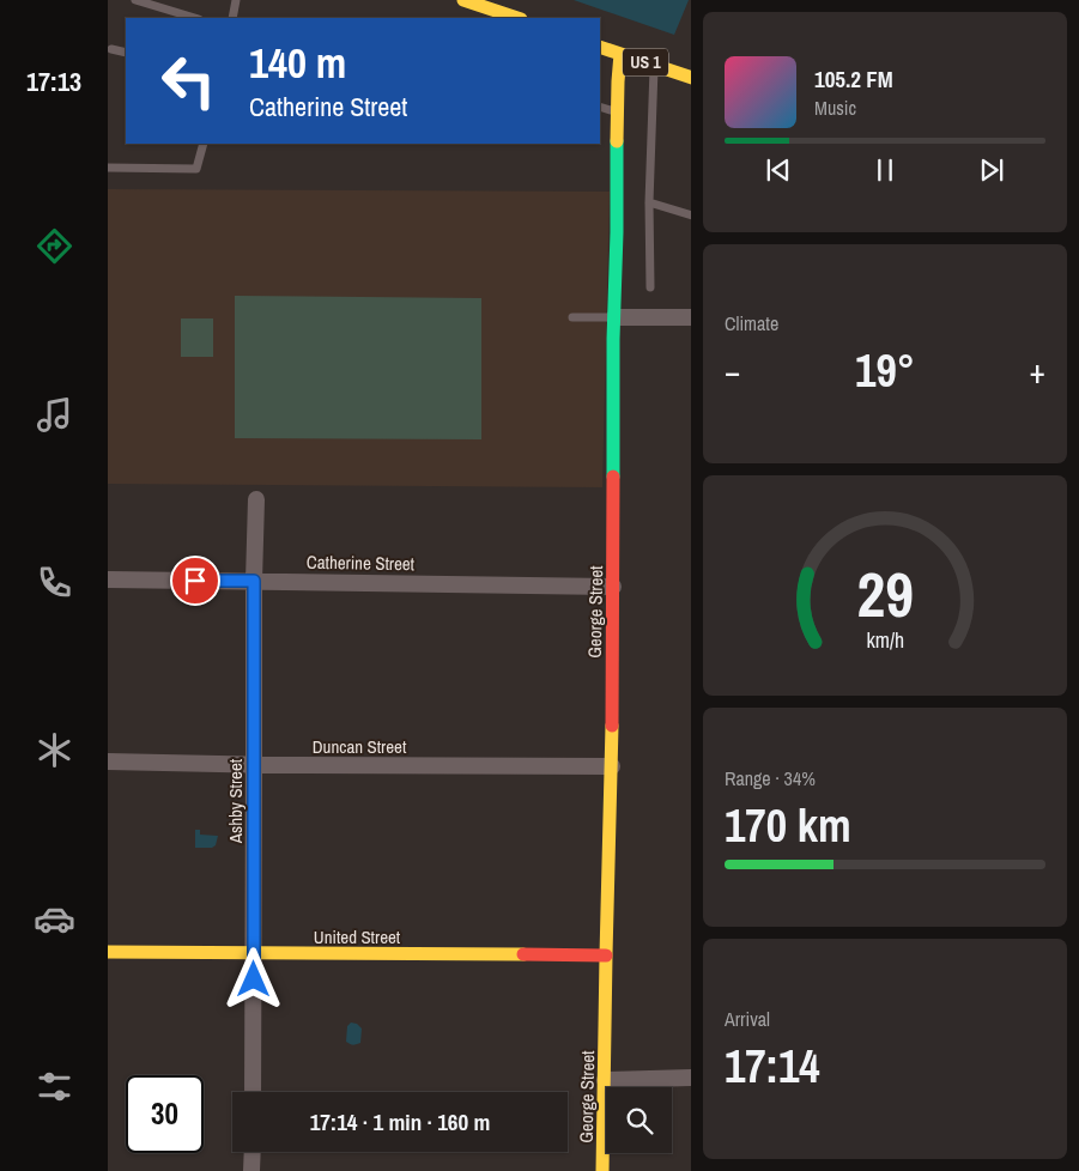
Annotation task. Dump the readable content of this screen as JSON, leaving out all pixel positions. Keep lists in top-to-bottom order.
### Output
{
  "streets": {
    "street": [
      "US 1",
      "Catherine Street",
      "George Street",
      "Duncan Street",
      "Ashby Street",
      "United Street"
    ]
  },
  "crossings": [
    ["US 1", "George Street"],
    ["Catherine Street", "George Street"],
    ["Catherine Street", "Ashby Street"],
    ["George Street", "Duncan Street"],
    ["George Street", "United Street"],
    ["Duncan Street", "Ashby Street"],
    ["Ashby Street", "United Street"]
  ],
  "page": {
    "tabs": "17:13",
    "turn": ["140 m", "Catherine Street"],
    "song": ["105.2 FM", "Music"],
    "tile": [
      "Climate",
      ["Range · 34%", "170 km"],
      ["Arrival", "17:14"]
    ],
    "heat": ["−", "19°", "+"],
    "limit": "30",
    "trip": "17:14 · 1 min · 160 m",
    "gauge": ["29", "km/h"]
  }
}
